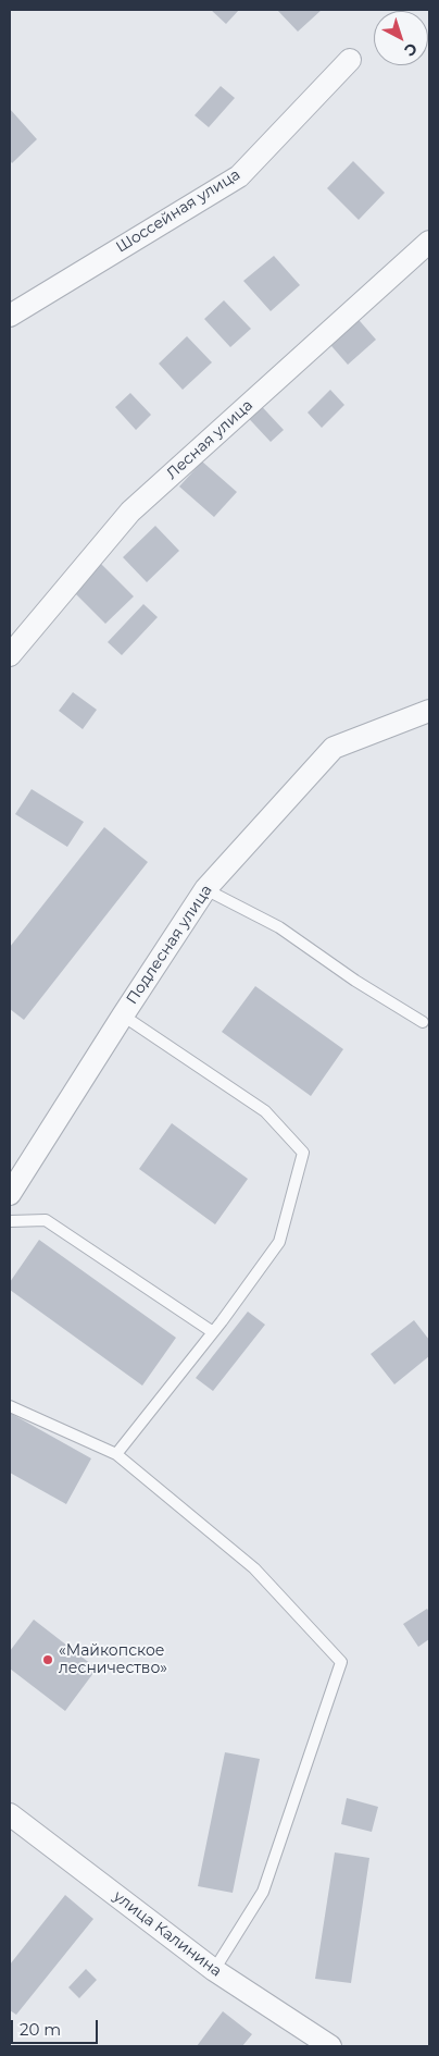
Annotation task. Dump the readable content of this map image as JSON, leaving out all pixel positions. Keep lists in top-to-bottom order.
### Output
{
  "streets": {
    "street": [
      "Шоссейная улица",
      "Лесная улица",
      "Подлесная улица",
      "улица Калинина"
    ]
  },
  "places": ["«Майкопское лесничество»"],
  "scale_bar": "20 m",
  "north": "bottom right"
}
